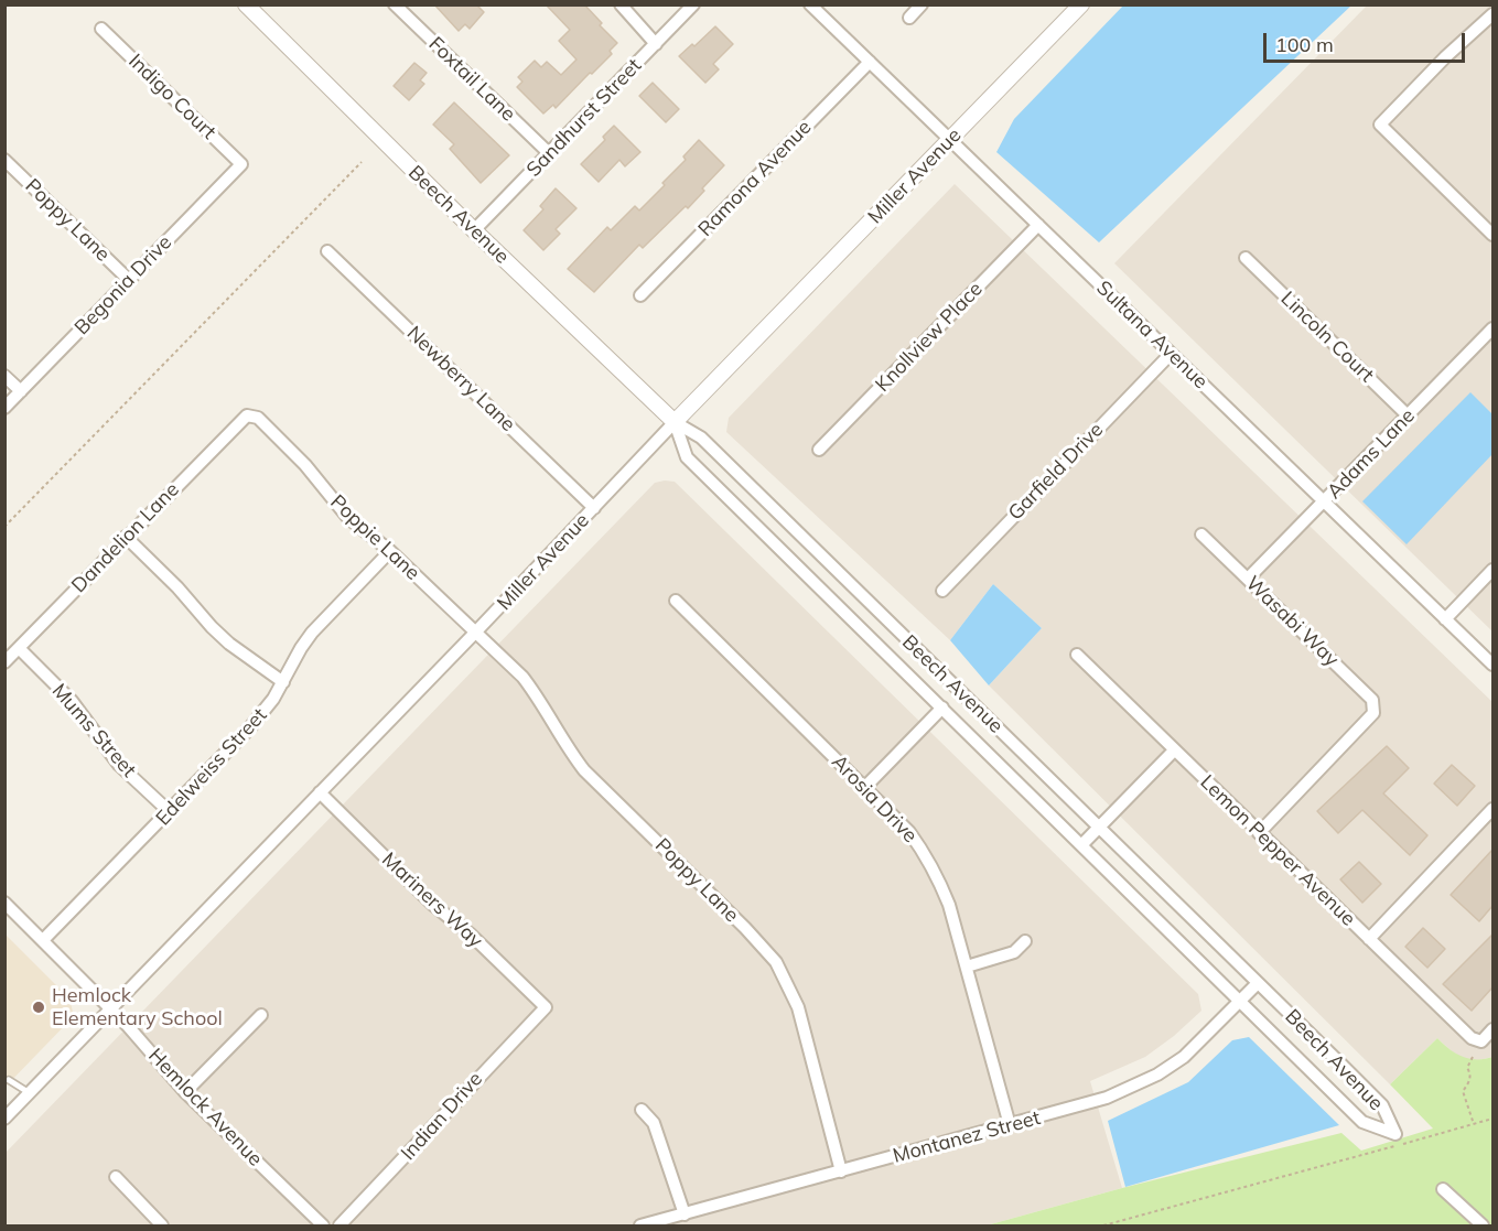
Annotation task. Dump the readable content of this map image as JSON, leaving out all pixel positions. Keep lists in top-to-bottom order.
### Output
{
  "streets": {
    "street": [
      "Foxtail Lane",
      "Indigo Court",
      "Sandhurst Street",
      "Miller Avenue",
      "Ramona Avenue",
      "Beech Avenue",
      "Poppy Lane",
      "Begonia Drive",
      "Sultana Avenue",
      "Knollview Place",
      "Lincoln Court",
      "Newberry Lane",
      "Adams Lane",
      "Garfield Drive",
      "Dandelion Lane",
      "Poppie Lane",
      "Wasabi Way",
      "Mums Street",
      "Edelweiss Street",
      "Arosia Drive",
      "Lemon Pepper Avenue",
      "Mariners Way",
      "Hemlock Avenue",
      "Indian Drive",
      "Montanez Street"
    ]
  },
  "crossings": [
    ["Foxtail Lane", "Sandhurst Street"],
    ["Indigo Court", "Begonia Drive"],
    ["Sandhurst Street", "Beech Avenue"],
    ["Miller Avenue", "Beech Avenue"],
    ["Miller Avenue", "Poppy Lane"],
    ["Miller Avenue", "Sultana Avenue"],
    ["Miller Avenue", "Newberry Lane"],
    ["Miller Avenue", "Poppie Lane"],
    ["Miller Avenue", "Mariners Way"],
    ["Miller Avenue", "Hemlock Avenue"],
    ["Ramona Avenue", "Sultana Avenue"],
    ["Beech Avenue", "Montanez Street"],
    ["Poppy Lane", "Begonia Drive"],
    ["Poppy Lane", "Poppie Lane"],
    ["Poppy Lane", "Montanez Street"],
    ["Sultana Avenue", "Knollview Place"],
    ["Sultana Avenue", "Adams Lane"],
    ["Sultana Avenue", "Garfield Drive"],
    ["Lincoln Court", "Adams Lane"],
    ["Adams Lane", "Wasabi Way"],
    ["Dandelion Lane", "Poppie Lane"],
    ["Dandelion Lane", "Mums Street"],
    ["Poppie Lane", "Edelweiss Street"],
    ["Wasabi Way", "Lemon Pepper Avenue"],
    ["Mums Street", "Edelweiss Street"],
    ["Edelweiss Street", "Hemlock Avenue"],
    ["Arosia Drive", "Montanez Street"],
    ["Mariners Way", "Indian Drive"]
  ],
  "places": ["Hemlock Elementary School"],
  "scale_bar": "100 m"
}
